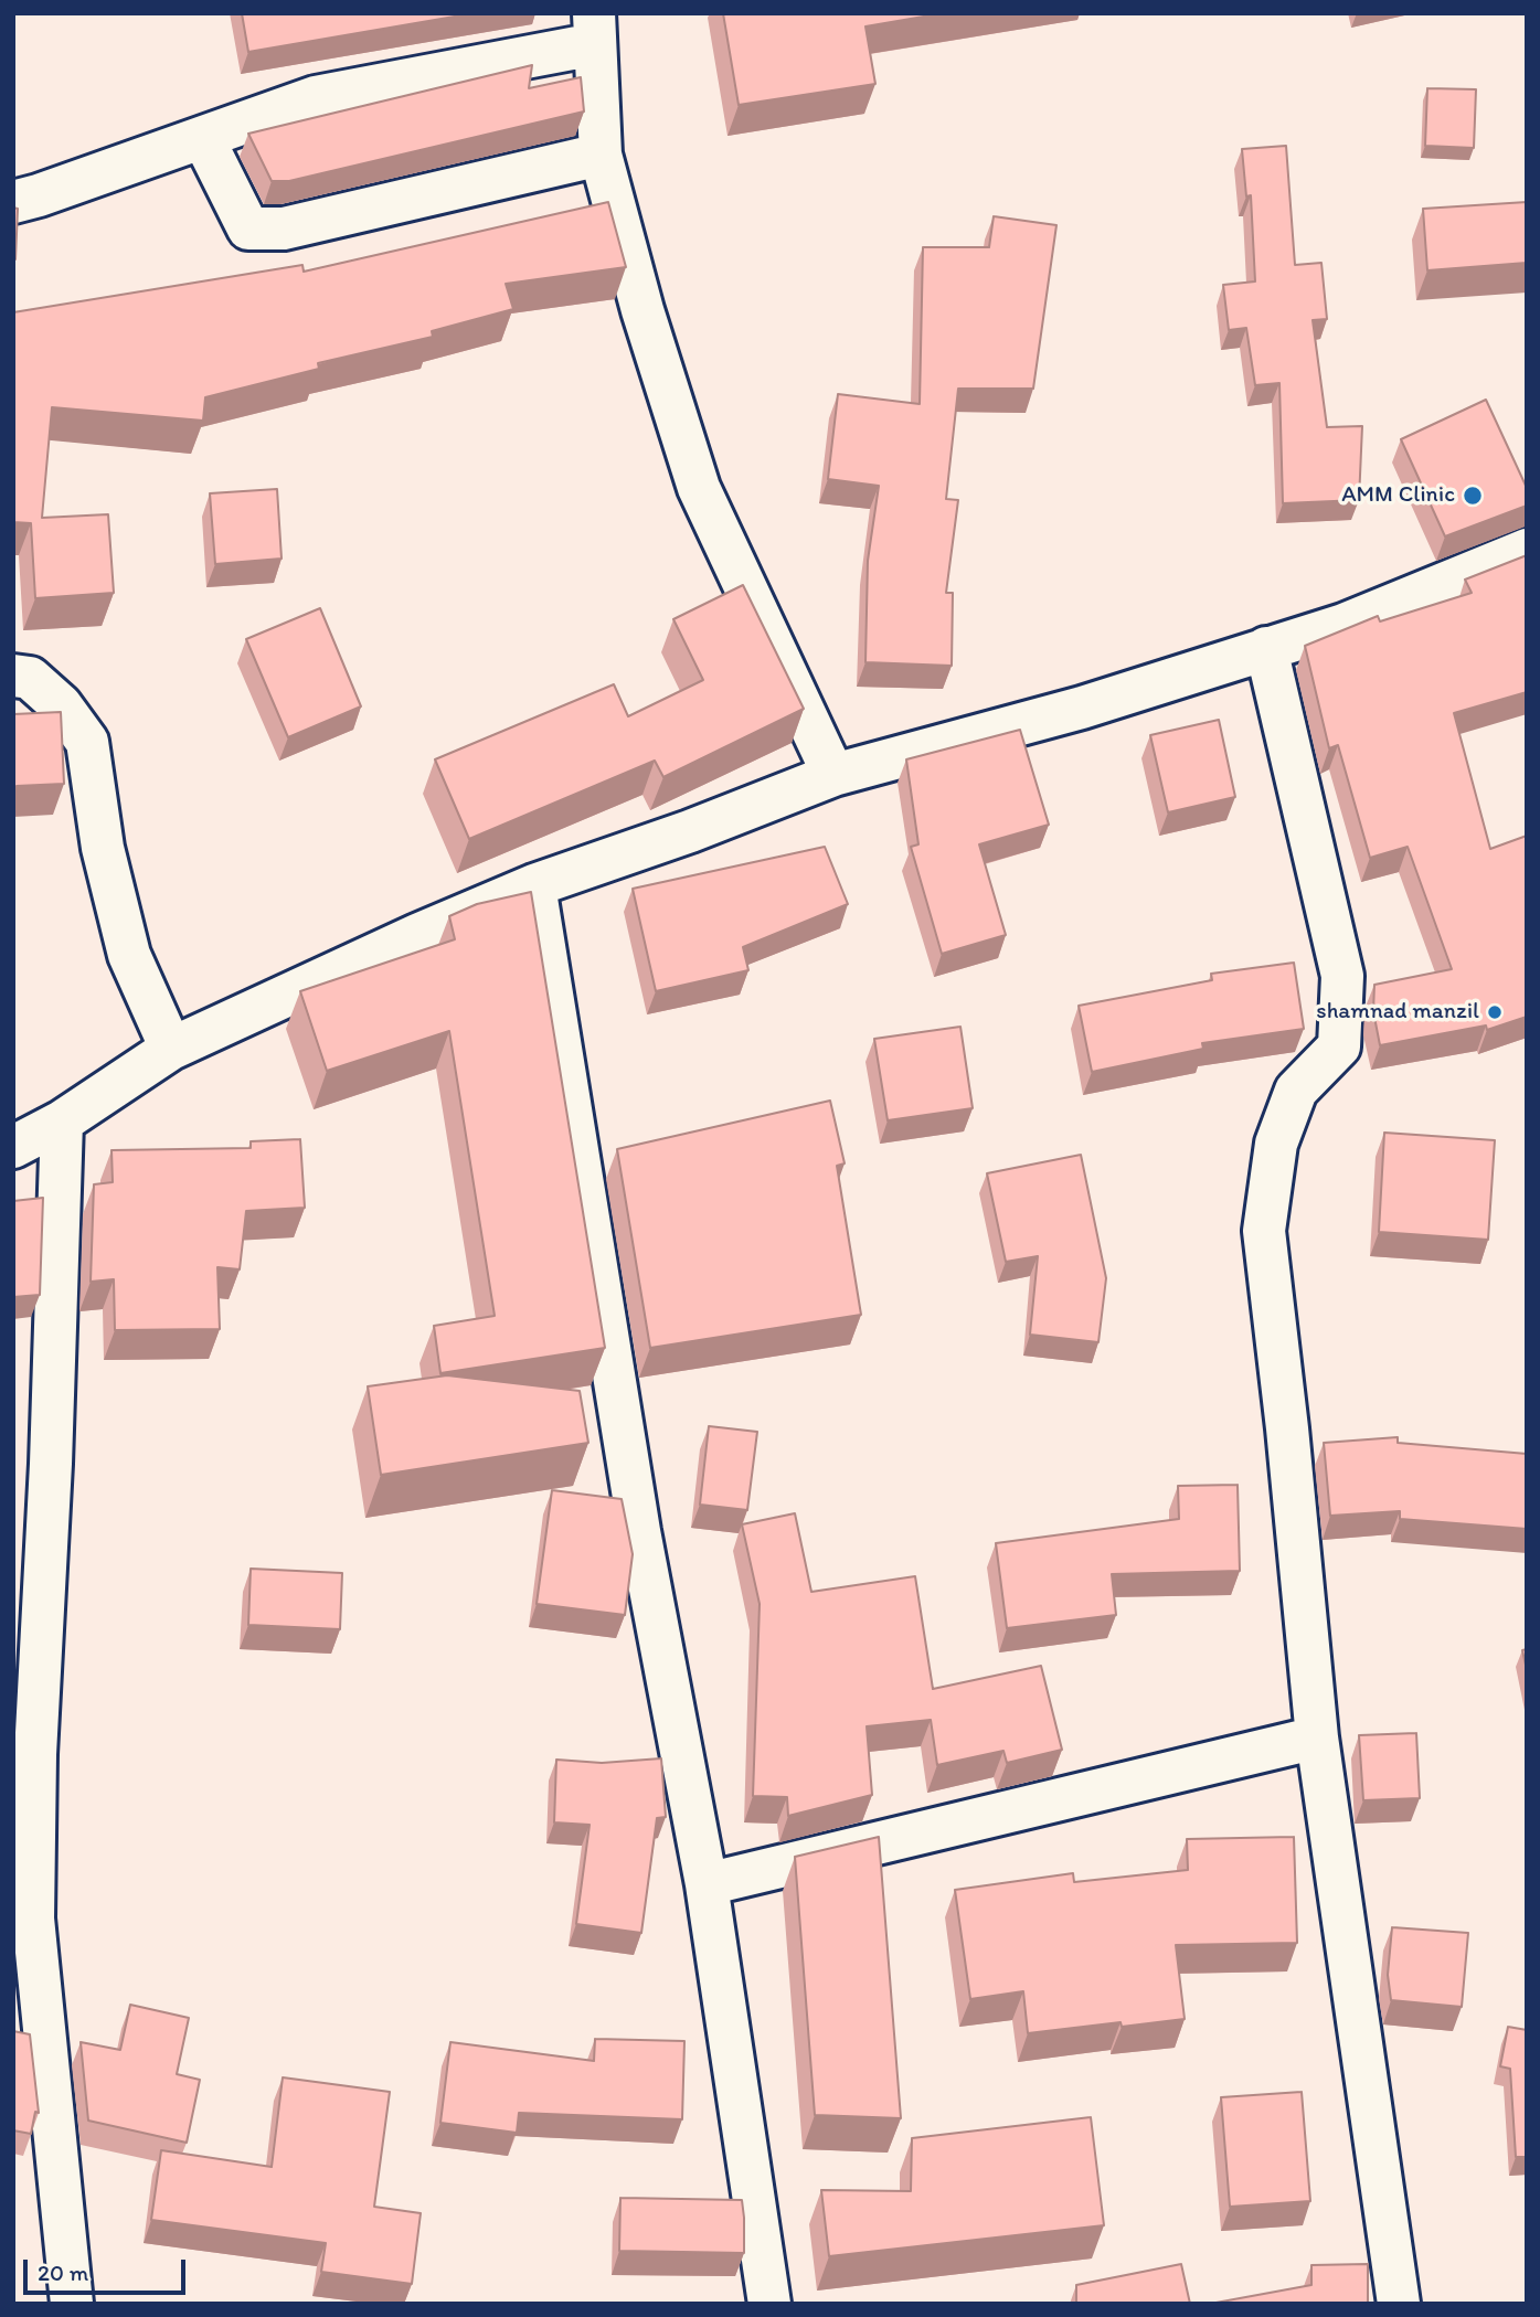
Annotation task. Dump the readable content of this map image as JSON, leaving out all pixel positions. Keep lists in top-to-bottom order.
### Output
{
  "places": ["AMM Clinic", "shamnad manzil"],
  "scale_bar": "20 m"
}
